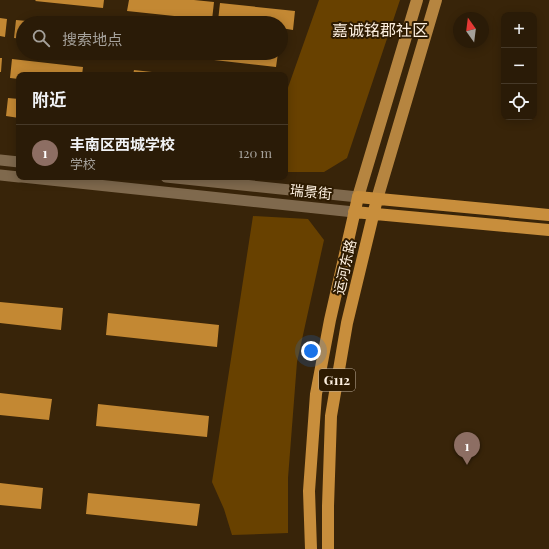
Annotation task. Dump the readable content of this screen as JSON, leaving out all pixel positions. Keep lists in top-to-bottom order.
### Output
{
  "streets": {
    "highway": ["瑞景街", "运河东路", "G112"]
  },
  "crossings": [
    ["瑞景街", "运河东路"]
  ],
  "districts": ["嘉诚铭郡社区"],
  "north": "top",
  "page": {
    "map_buttons": ["+", "−"],
    "search": "搜索地点",
    "heading": "附近",
    "list": [
      {
        "mark": "1",
        "name": "丰南区西城学校",
        "note": "学校",
        "value": "120 m"
      }
    ],
    "pins": "1"
  }
}
